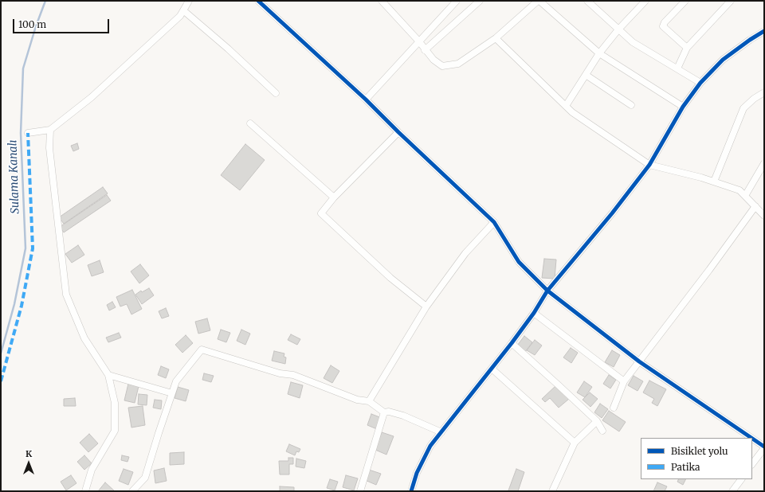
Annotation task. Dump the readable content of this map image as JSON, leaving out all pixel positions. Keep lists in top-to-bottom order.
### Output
{
  "water": ["Sulama Kanalı"],
  "legend": ["Bisiklet yolu", "Patika"],
  "scale_bar": "100 m",
  "north": "top"
}
